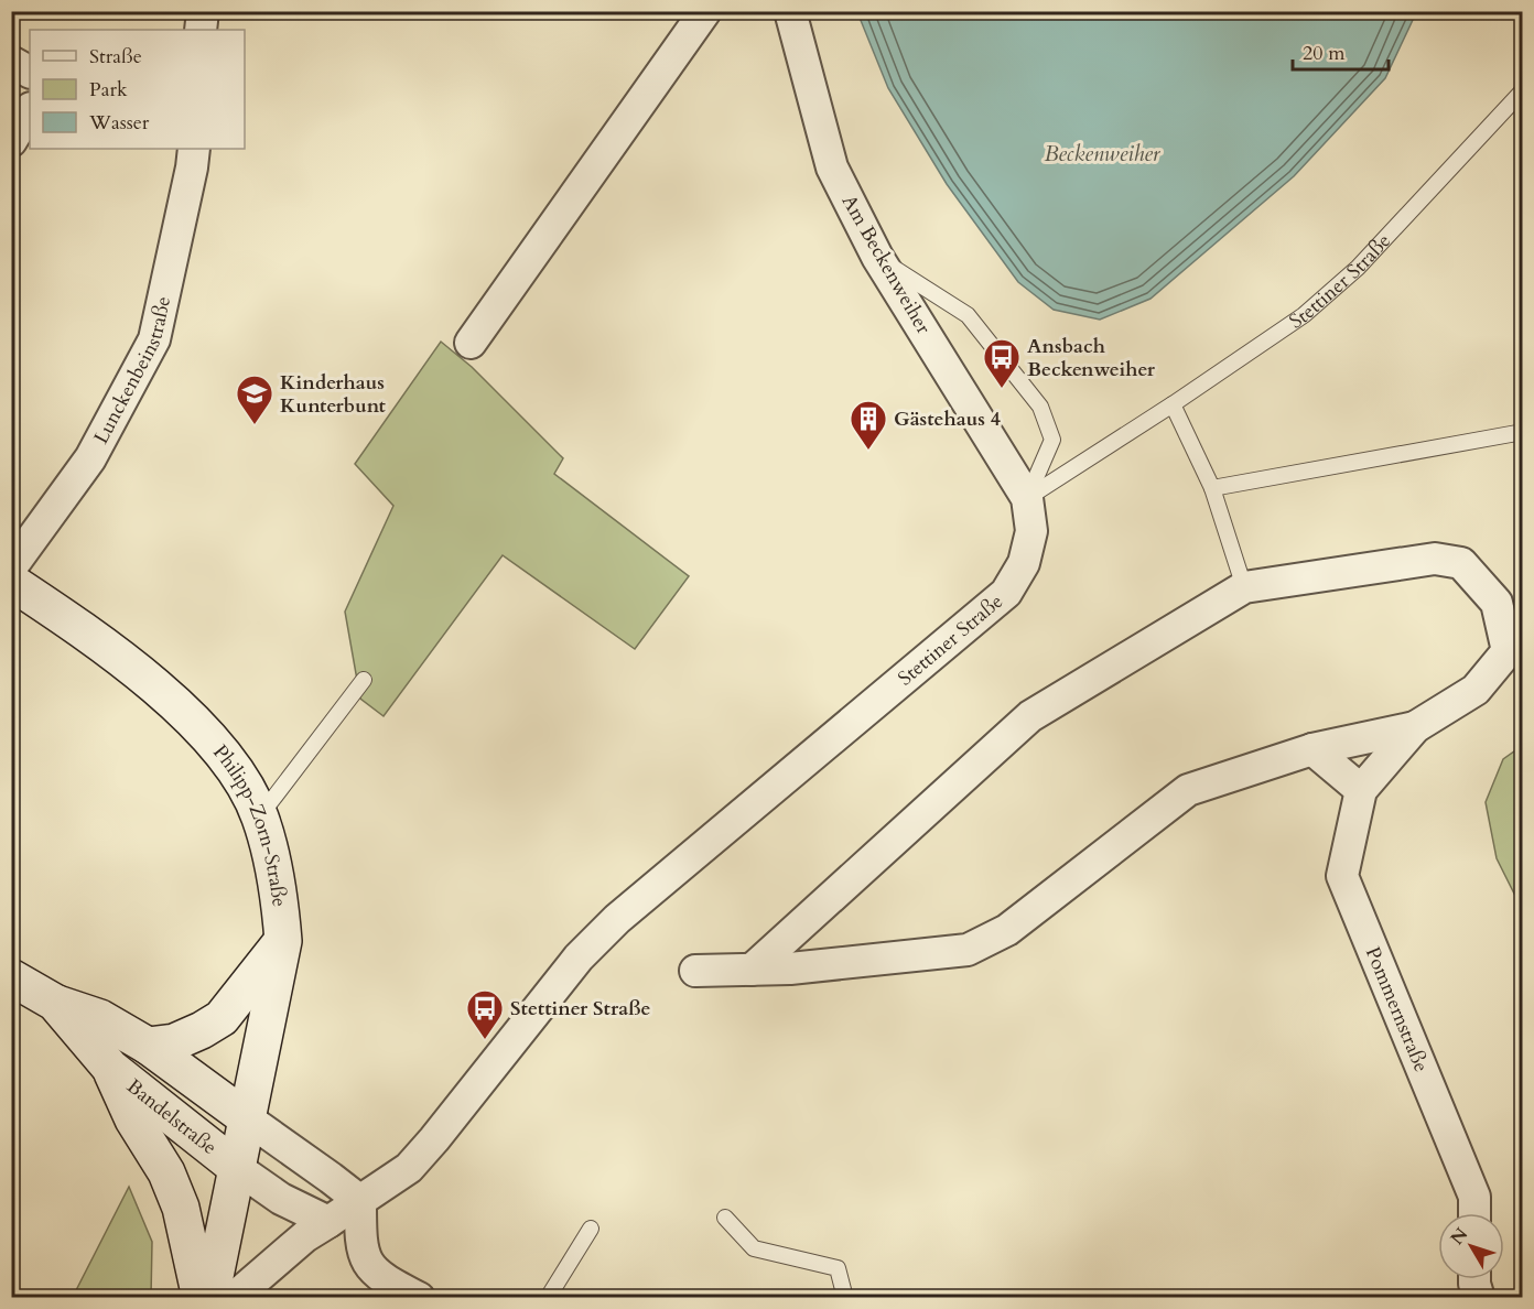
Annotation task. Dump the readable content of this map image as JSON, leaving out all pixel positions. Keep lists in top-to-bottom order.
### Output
{
  "streets": {
    "street": [
      "Am Beckenweiher",
      "Stettiner Straße",
      "Lunckenbeinstraße",
      "Philipp-Zorn-Straße",
      "Pommernstraße",
      "Bandelstraße"
    ]
  },
  "crossings": [
    ["Am Beckenweiher", "Stettiner Straße"],
    ["Philipp-Zorn-Straße", "Bandelstraße"]
  ],
  "water": ["Beckenweiher"],
  "places": {
    "bus stop": ["Ansbach Beckenweiher", "Stettiner Straße"],
    "school or university": ["Kinderhaus Kunterbunt"],
    "building": ["Gästehaus 4"]
  },
  "legend": ["Straße", "Park", "Wasser"],
  "scale_bar": "20 m",
  "north": "top left"
}
